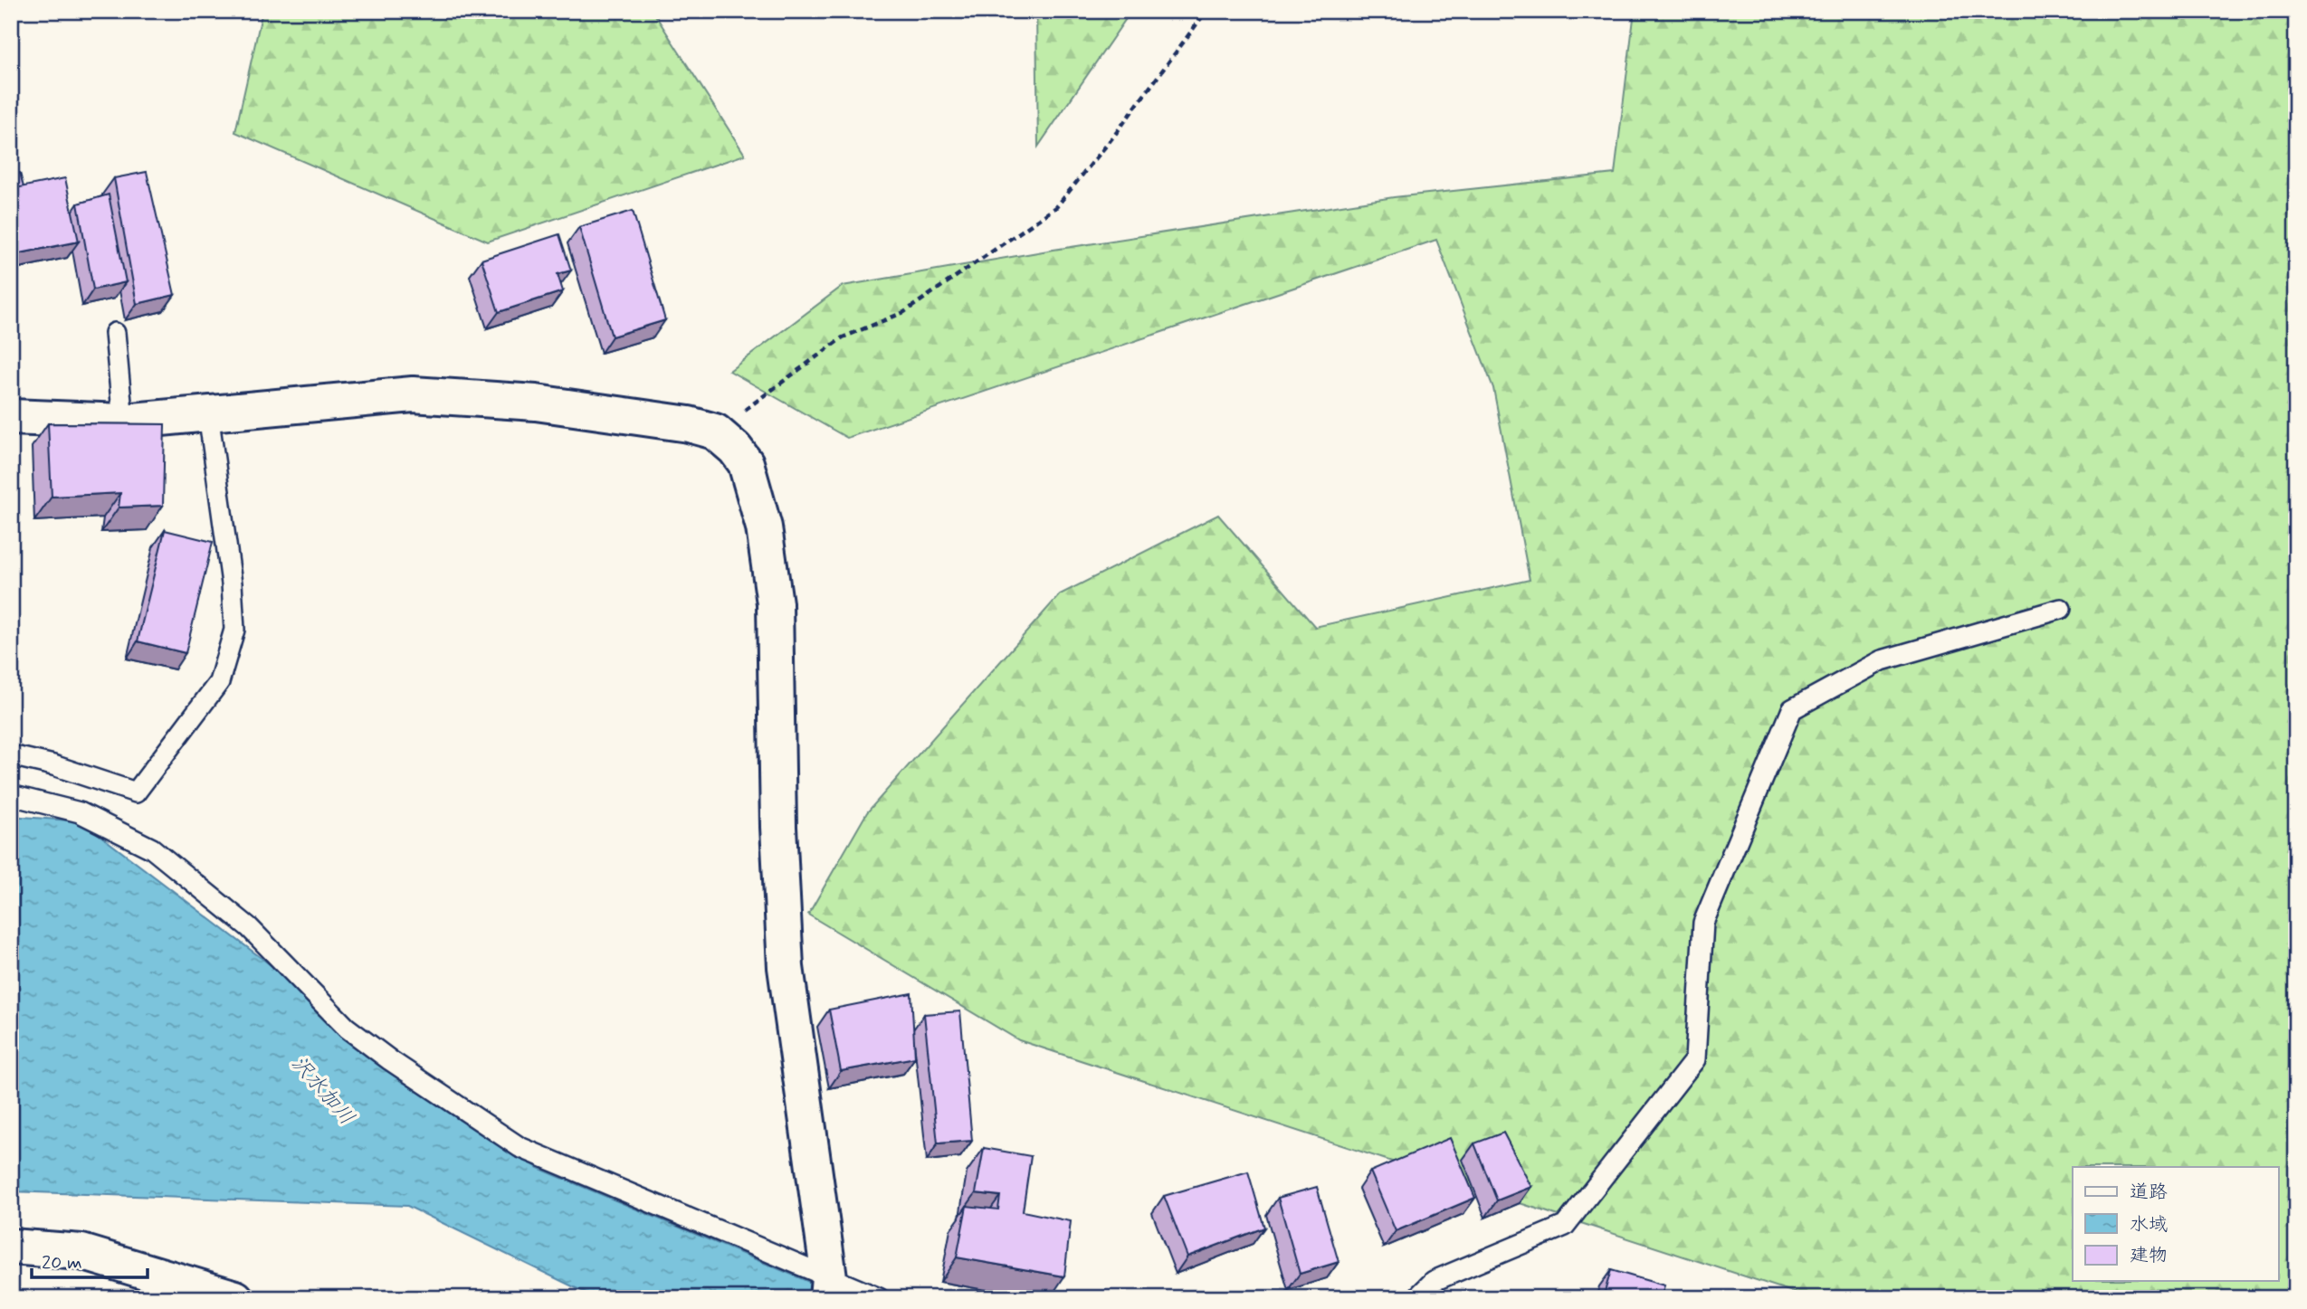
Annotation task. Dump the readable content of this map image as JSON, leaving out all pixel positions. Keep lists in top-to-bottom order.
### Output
{
  "water": ["沢水加川"],
  "legend": ["道路", "水域", "建物"],
  "scale_bar": "20 m"
}
